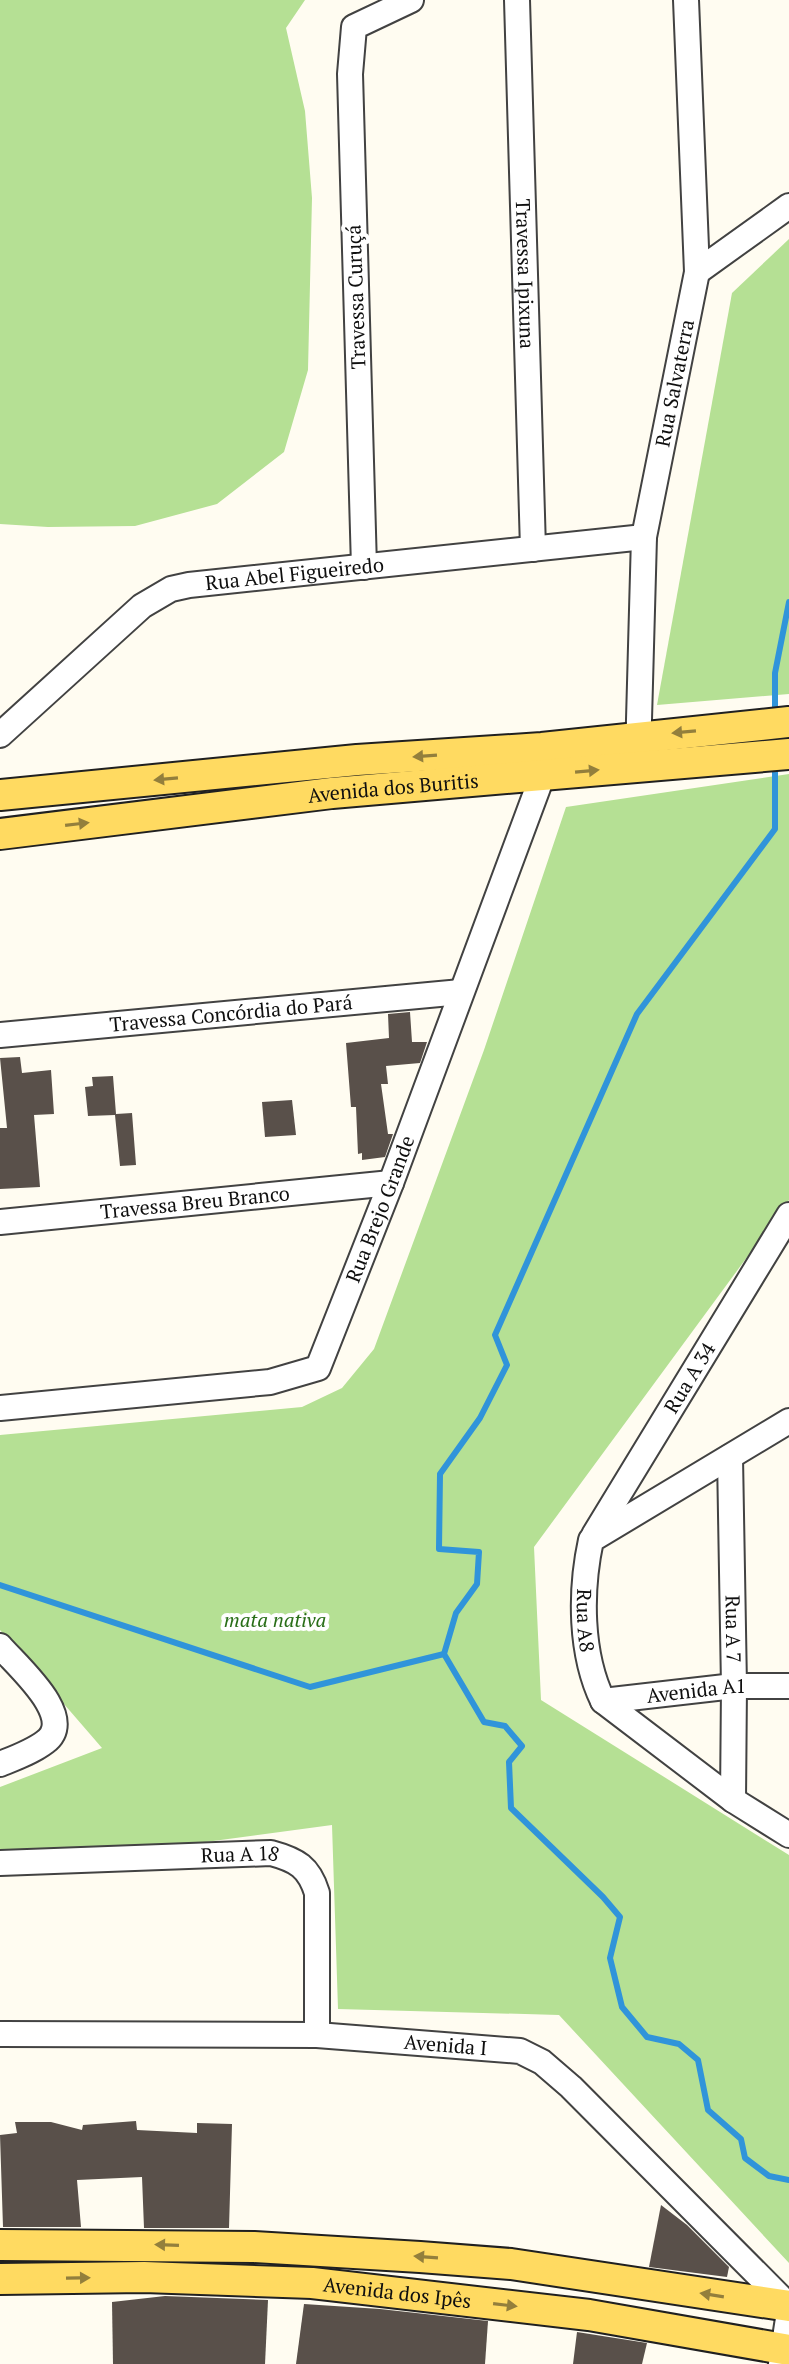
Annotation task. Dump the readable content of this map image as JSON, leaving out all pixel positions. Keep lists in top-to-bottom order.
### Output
{
  "streets": {
    "main road": ["Avenida dos Buritis", "Avenida dos Ipês"],
    "street": [
      "Travessa Ipixuna",
      "Travessa Curuçá",
      "Rua Salvaterra",
      "Rua Abel Figueiredo",
      "Travessa Concórdia do Pará",
      "Travessa Breu Branco",
      "Rua Brejo Grande",
      "Rua A 34",
      "Rua A8",
      "Rua A 7",
      "Avenida A1",
      "Rua A 18",
      "Avenida I"
    ]
  },
  "crossings": [
    ["Travessa Ipixuna", "Rua Abel Figueiredo"],
    ["Travessa Curuçá", "Rua Abel Figueiredo"],
    ["Rua Salvaterra", "Rua Abel Figueiredo"],
    ["Rua Salvaterra", "Avenida dos Buritis"],
    ["Avenida dos Buritis", "Rua Brejo Grande"],
    ["Travessa Concórdia do Pará", "Rua Brejo Grande"],
    ["Travessa Breu Branco", "Rua Brejo Grande"],
    ["Rua A 34", "Rua A8"],
    ["Rua A8", "Avenida A1"],
    ["Rua A 7", "Avenida A1"],
    ["Rua A 18", "Avenida I"],
    ["Avenida I", "Avenida dos Ipês"]
  ],
  "parks": ["mata nativa"]
}
